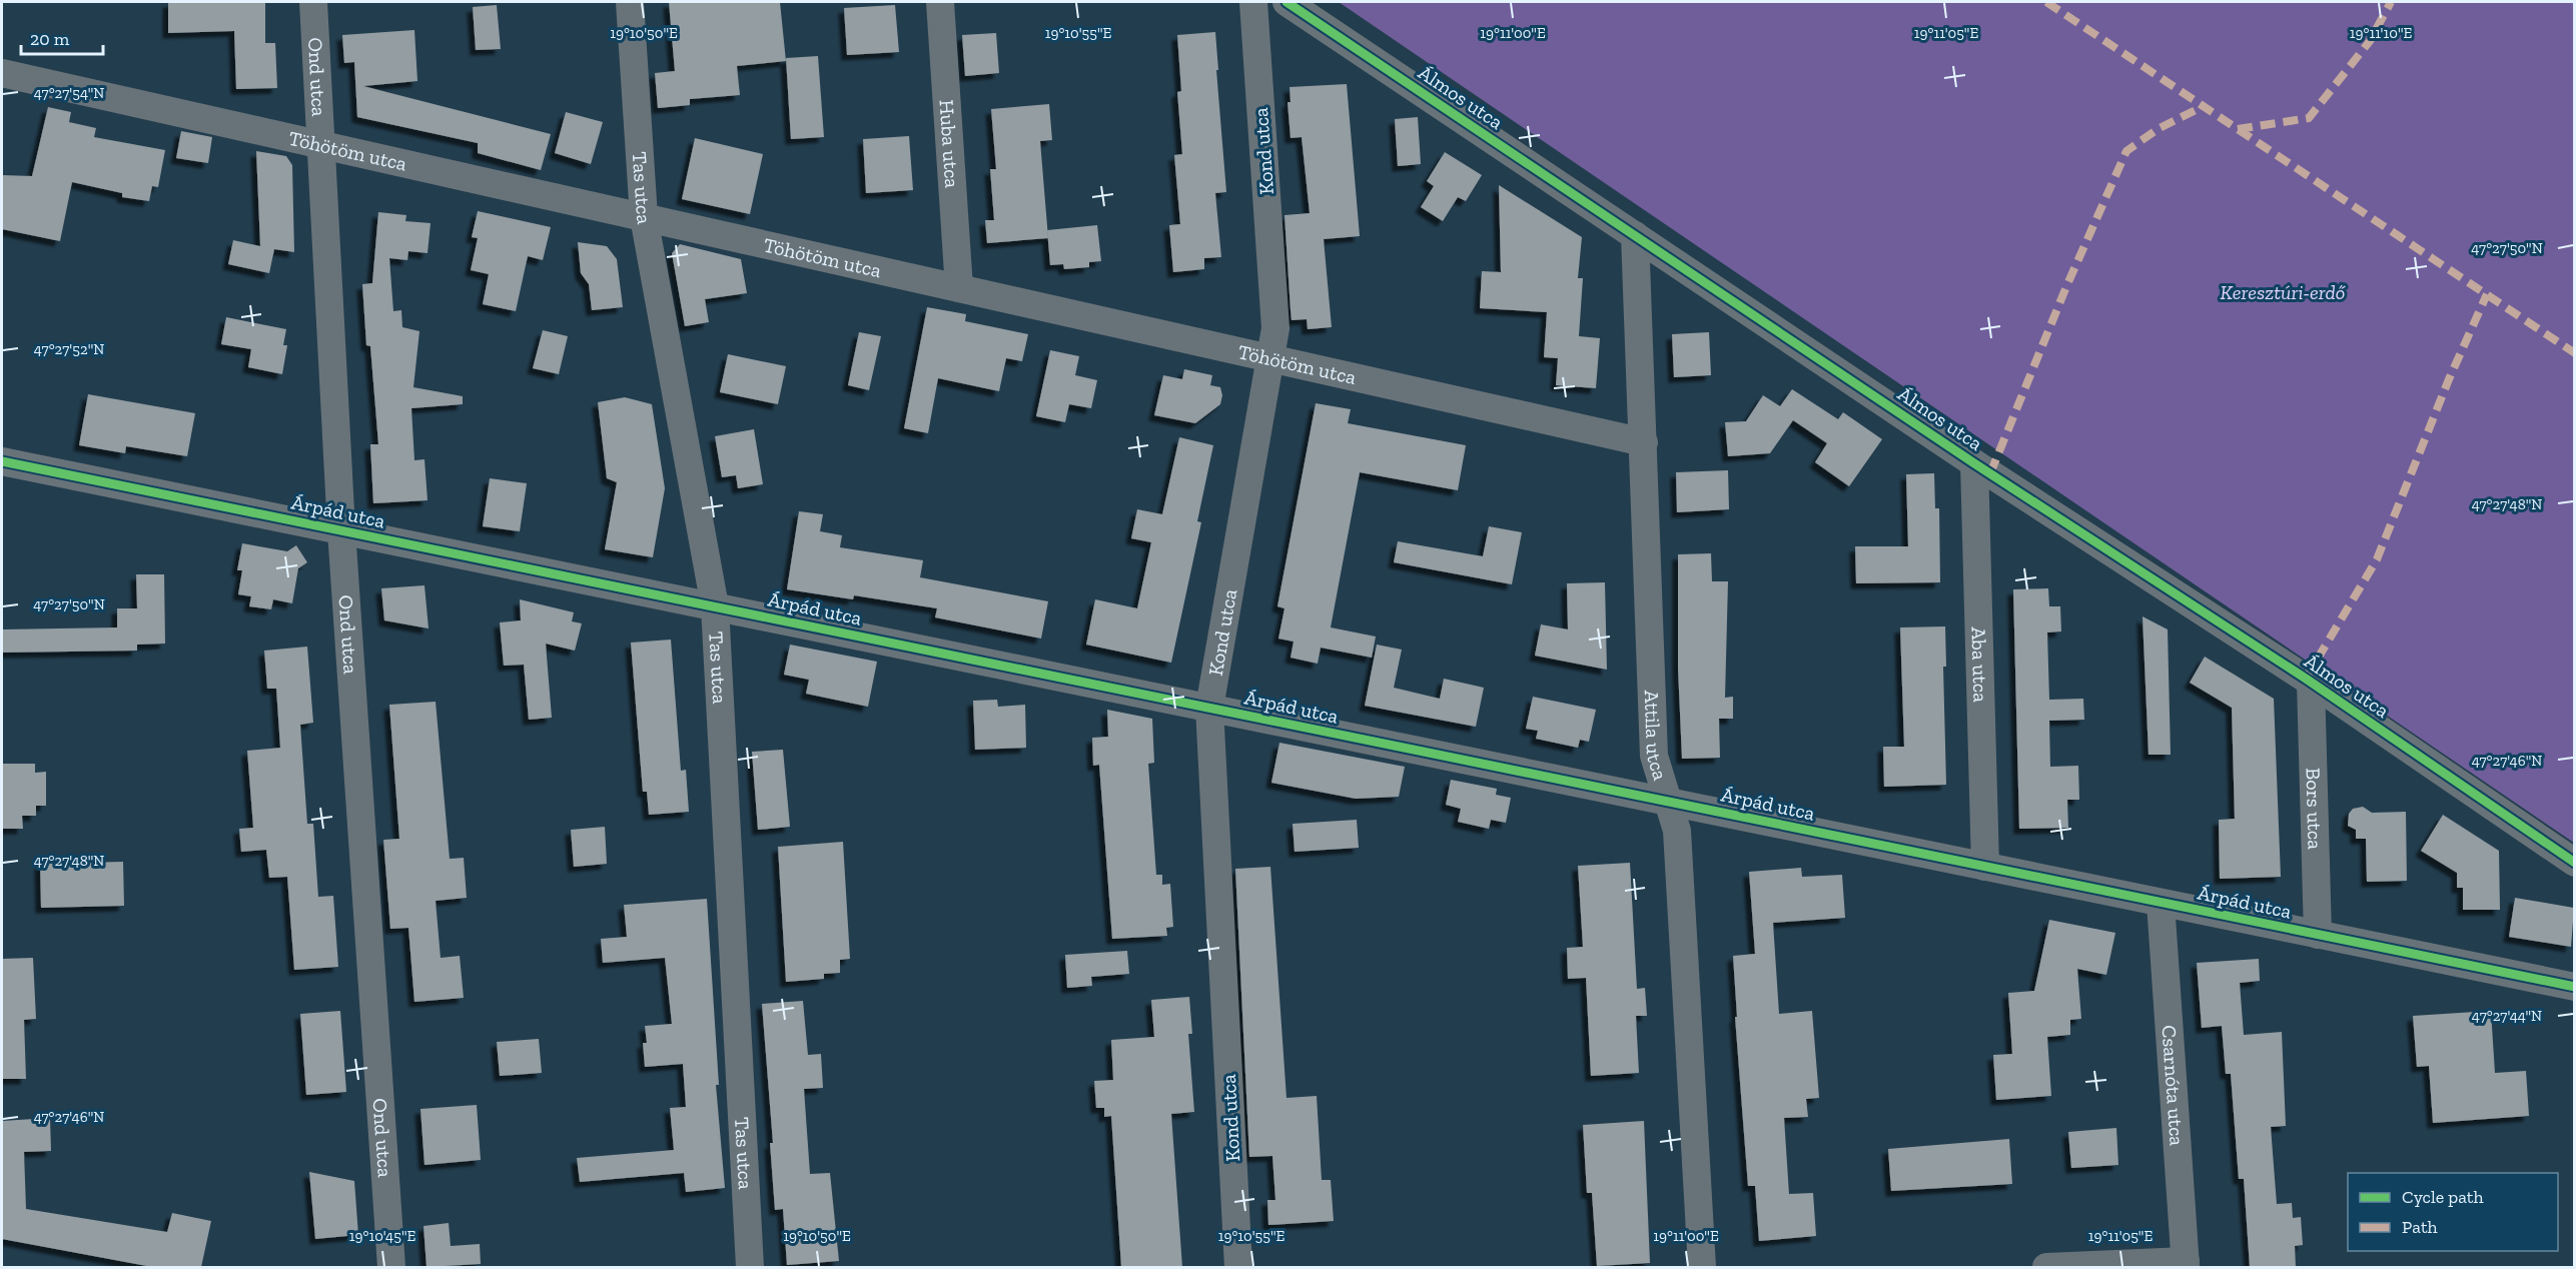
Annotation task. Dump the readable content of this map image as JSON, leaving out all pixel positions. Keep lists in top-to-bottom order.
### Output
{
  "streets": {
    "street": [
      "Ond utca",
      "Álmos utca",
      "Huba utca",
      "Töhötöm utca",
      "Kond utca",
      "Tas utca",
      "Árpád utca",
      "Aba utca",
      "Attila utca",
      "Bors utca",
      "Csarnóta utca"
    ]
  },
  "crossings": [
    ["Ond utca", "Töhötöm utca"],
    ["Ond utca", "Árpád utca"],
    ["Álmos utca", "Aba utca"],
    ["Álmos utca", "Attila utca"],
    ["Álmos utca", "Bors utca"],
    ["Huba utca", "Töhötöm utca"],
    ["Töhötöm utca", "Kond utca"],
    ["Töhötöm utca", "Tas utca"],
    ["Töhötöm utca", "Attila utca"],
    ["Kond utca", "Árpád utca"],
    ["Tas utca", "Árpád utca"],
    ["Árpád utca", "Aba utca"],
    ["Árpád utca", "Attila utca"],
    ["Árpád utca", "Bors utca"],
    ["Árpád utca", "Csarnóta utca"]
  ],
  "parks": ["Keresztúri-erdő"],
  "legend": ["Cycle path", "Path"],
  "scale_bar": "20 m",
  "coordinates": [
    "19°10'50\"E",
    "19°10'55\"E",
    "19°11'00\"E",
    "19°11'05\"E",
    "19°11'10\"E",
    "47°27'54\"N",
    "47°27'50\"N",
    "47°27'52\"N",
    "47°27'48\"N",
    "47°27'46\"N",
    "47°27'44\"N",
    "19°10'45\"E"
  ]
}
